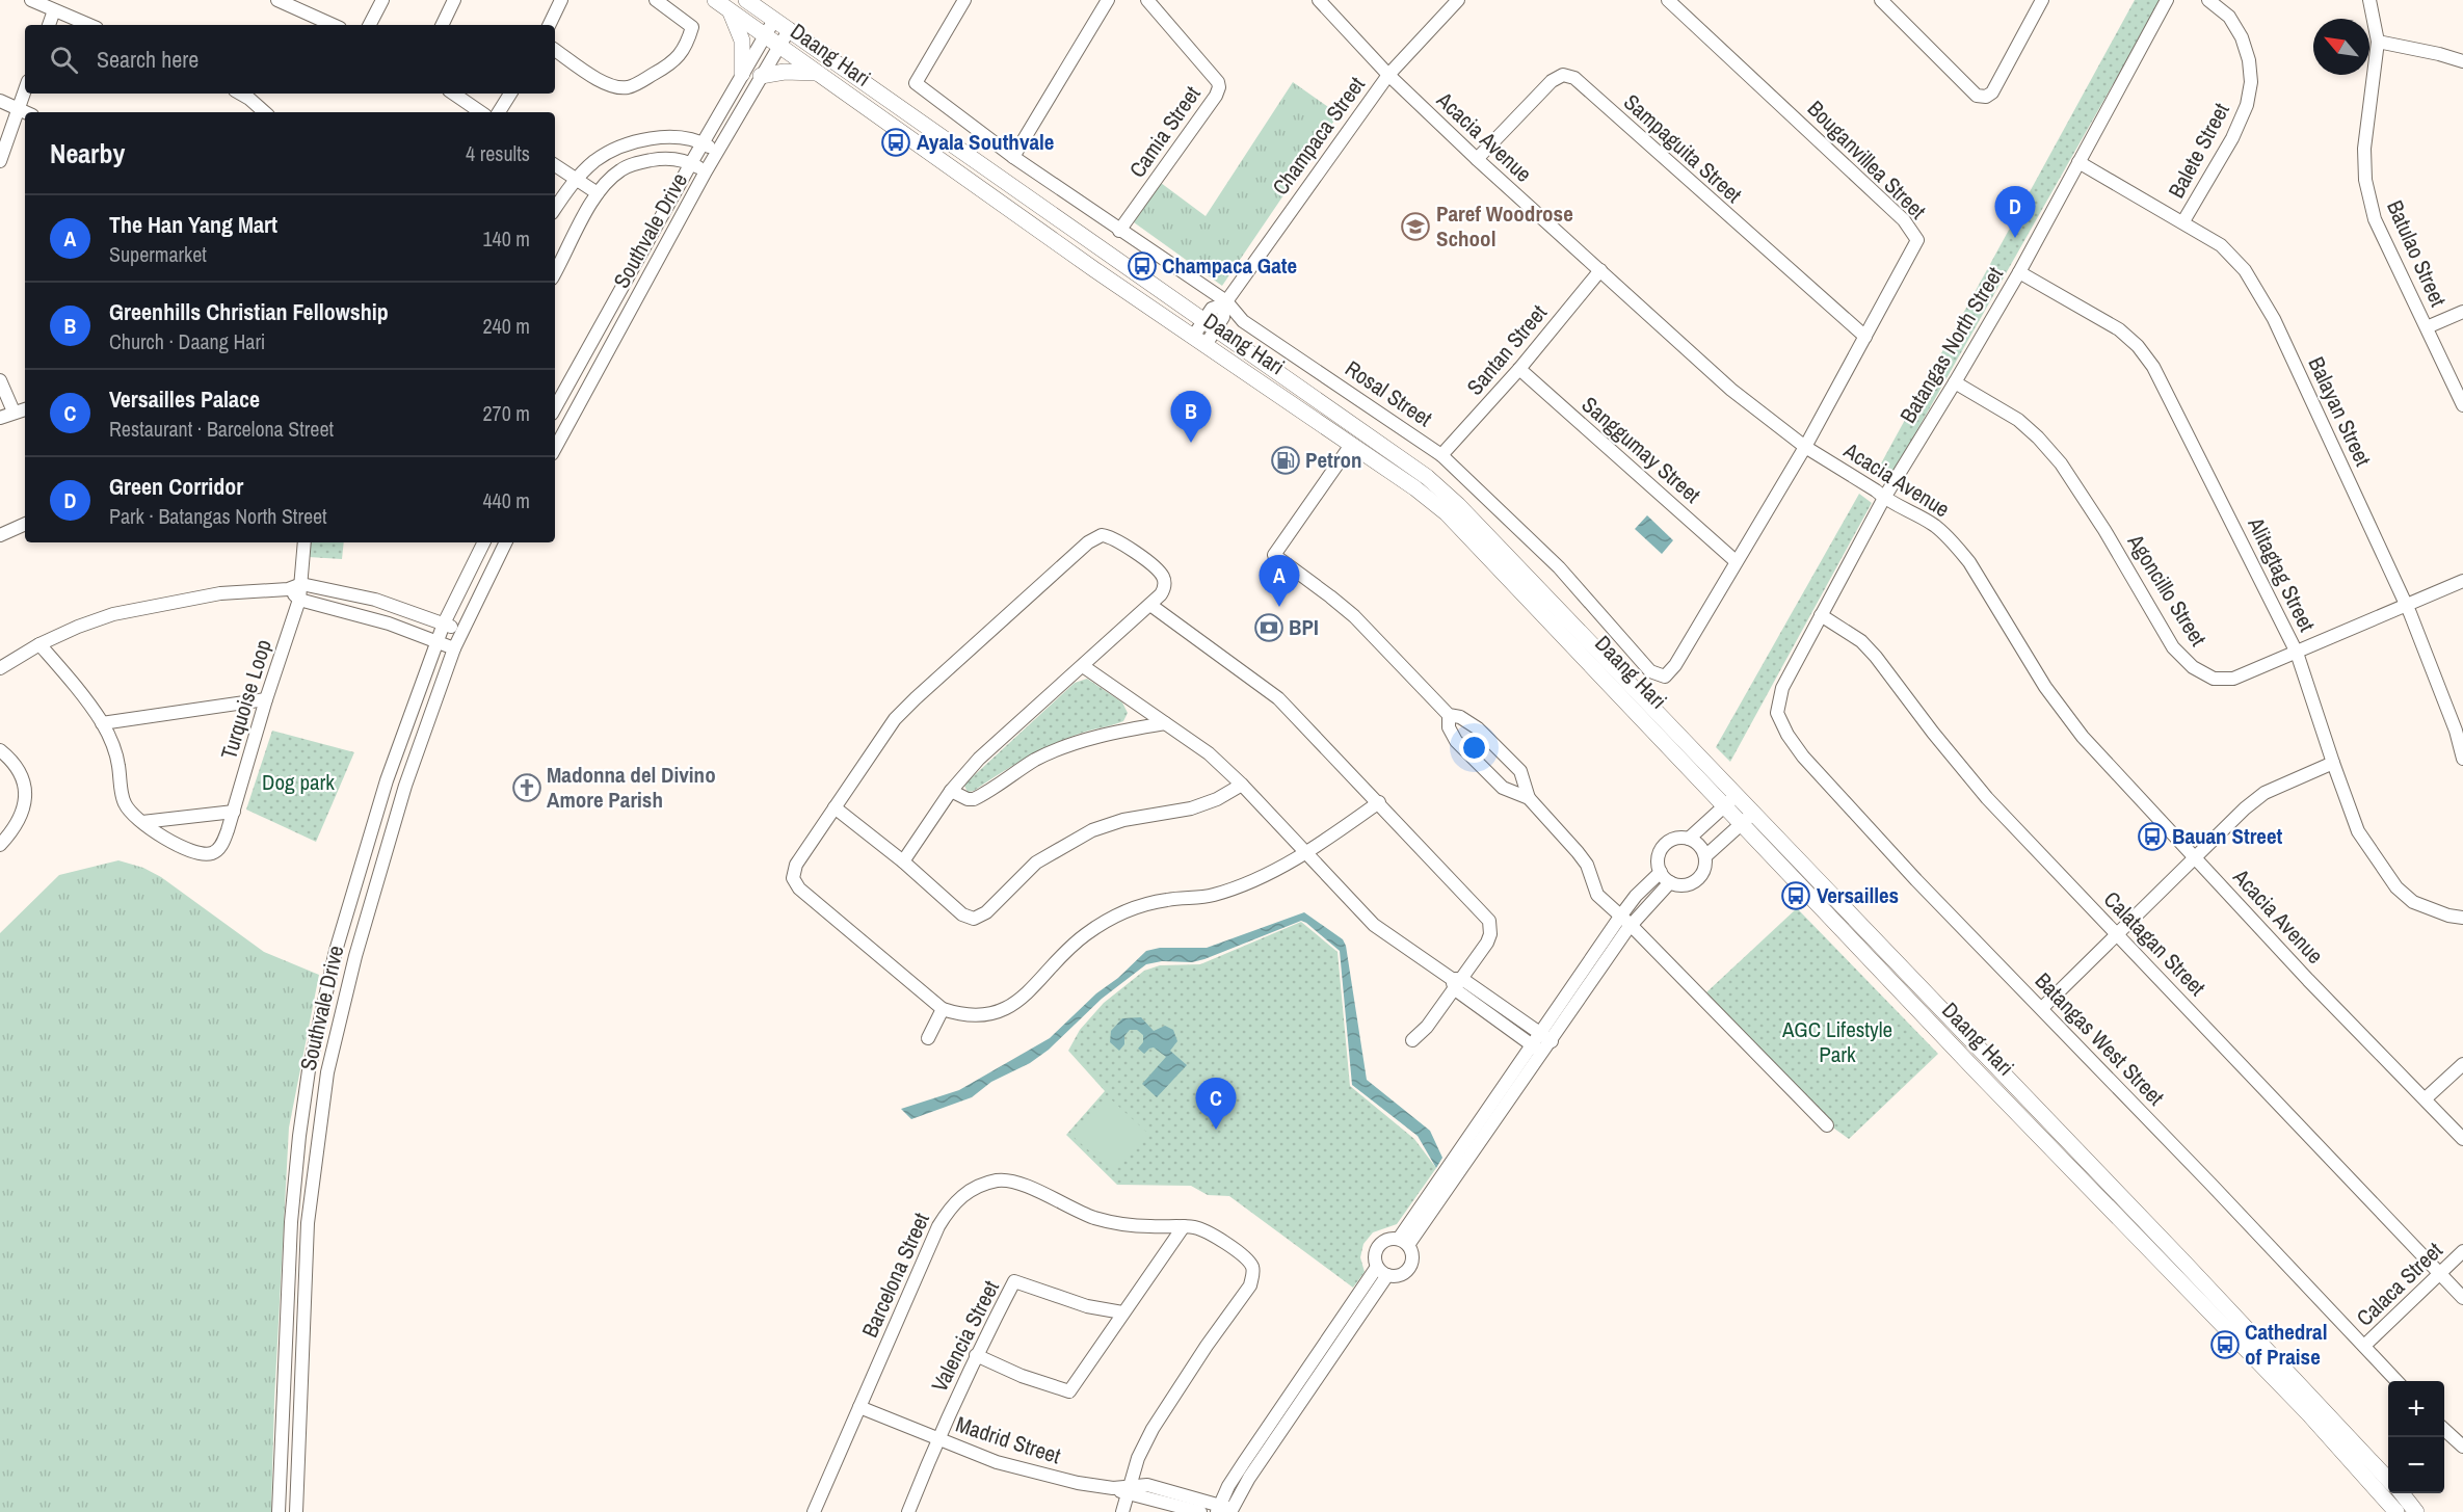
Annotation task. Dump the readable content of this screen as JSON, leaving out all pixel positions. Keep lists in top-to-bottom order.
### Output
{
  "streets": {
    "main road": ["Daang Hari"],
    "street": [
      "Camia Street",
      "Champaca Street",
      "Acacia Avenue",
      "Sampaguita Street",
      "Balete Street",
      "Bouganvillea Street",
      "Southvale Drive",
      "Batulao Street",
      "Batangas North Street",
      "Santan Street",
      "Rosal Street",
      "Balayan Street",
      "Sanggumay Street",
      "Alitagtag Street",
      "Agoncillo Street",
      "Turquoise Loop",
      "Calatagan Street",
      "Batangas West Street",
      "Barcelona Street",
      "Calaca Street",
      "Valencia Street",
      "Madrid Street"
    ]
  },
  "crossings": [
    ["Daang Hari", "Champaca Street"],
    ["Daang Hari", "Southvale Drive"],
    ["Daang Hari", "Rosal Street"],
    ["Camia Street", "Rosal Street"],
    ["Champaca Street", "Acacia Avenue"],
    ["Champaca Street", "Rosal Street"],
    ["Acacia Avenue", "Sampaguita Street"],
    ["Acacia Avenue", "Bouganvillea Street"],
    ["Acacia Avenue", "Batangas North Street"],
    ["Acacia Avenue", "Santan Street"],
    ["Acacia Avenue", "Rosal Street"],
    ["Sampaguita Street", "Bouganvillea Street"],
    ["Balete Street", "Balayan Street"],
    ["Bouganvillea Street", "Rosal Street"],
    ["Batangas North Street", "Balayan Street"],
    ["Batangas North Street", "Alitagtag Street"],
    ["Batangas North Street", "Agoncillo Street"],
    ["Batangas North Street", "Calatagan Street"],
    ["Batangas North Street", "Batangas West Street"],
    ["Santan Street", "Rosal Street"],
    ["Santan Street", "Sanggumay Street"],
    ["Rosal Street", "Sanggumay Street"],
    ["Balayan Street", "Agoncillo Street"],
    ["Alitagtag Street", "Agoncillo Street"],
    ["Calatagan Street", "Calaca Street"],
    ["Batangas West Street", "Calaca Street"],
    ["Barcelona Street", "Madrid Street"],
    ["Valencia Street", "Madrid Street"]
  ],
  "parks": ["Dog park", "AGC Lifestyle Park"],
  "places": {
    "bus stop": [
      "Ayala Southvale",
      "Champaca Gate",
      "Bauan Street",
      "Versailles",
      "Cathedral of Praise"
    ],
    "school or university": ["Paref Woodrose School"],
    "fuel station": ["Petron"],
    "bank": ["BPI"],
    "church": ["Madonna del Divino Amore Parish"]
  },
  "north": "top left",
  "page": {
    "search": "Search here",
    "heading": ["Nearby", "4 results"],
    "pins": [
      "D",
      "B",
      "A",
      "C"
    ],
    "list": [
      {
        "mark": "A",
        "name": "The Han Yang Mart",
        "note": "Supermarket",
        "value": "140 m"
      },
      {
        "mark": "B",
        "name": "Greenhills Christian Fellowship",
        "note": "Church · Daang Hari",
        "value": "240 m"
      },
      {
        "mark": "C",
        "name": "Versailles Palace",
        "note": "Restaurant · Barcelona Street",
        "value": "270 m"
      },
      {
        "mark": "D",
        "name": "Green Corridor",
        "note": "Park · Batangas North Street",
        "value": "440 m"
      }
    ],
    "map_buttons": ["+", "−"]
  }
}
